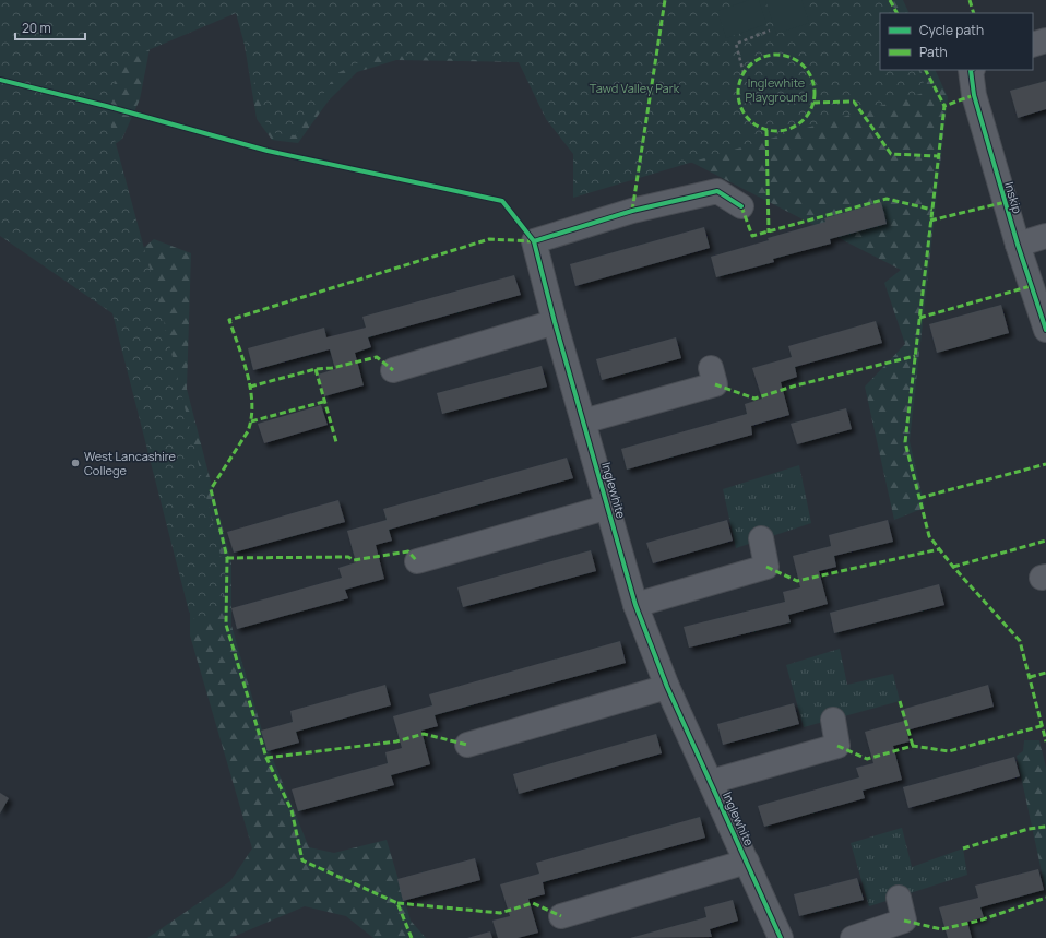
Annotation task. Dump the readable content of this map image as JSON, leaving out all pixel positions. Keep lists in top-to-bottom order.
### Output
{
  "streets": {
    "street": ["Inskip", "Inglewhite"]
  },
  "parks": ["Inglewhite Playground", "Tawd Valley Park"],
  "places": ["West Lancashire College"],
  "legend": ["Cycle path", "Path"],
  "scale_bar": "20 m"
}
